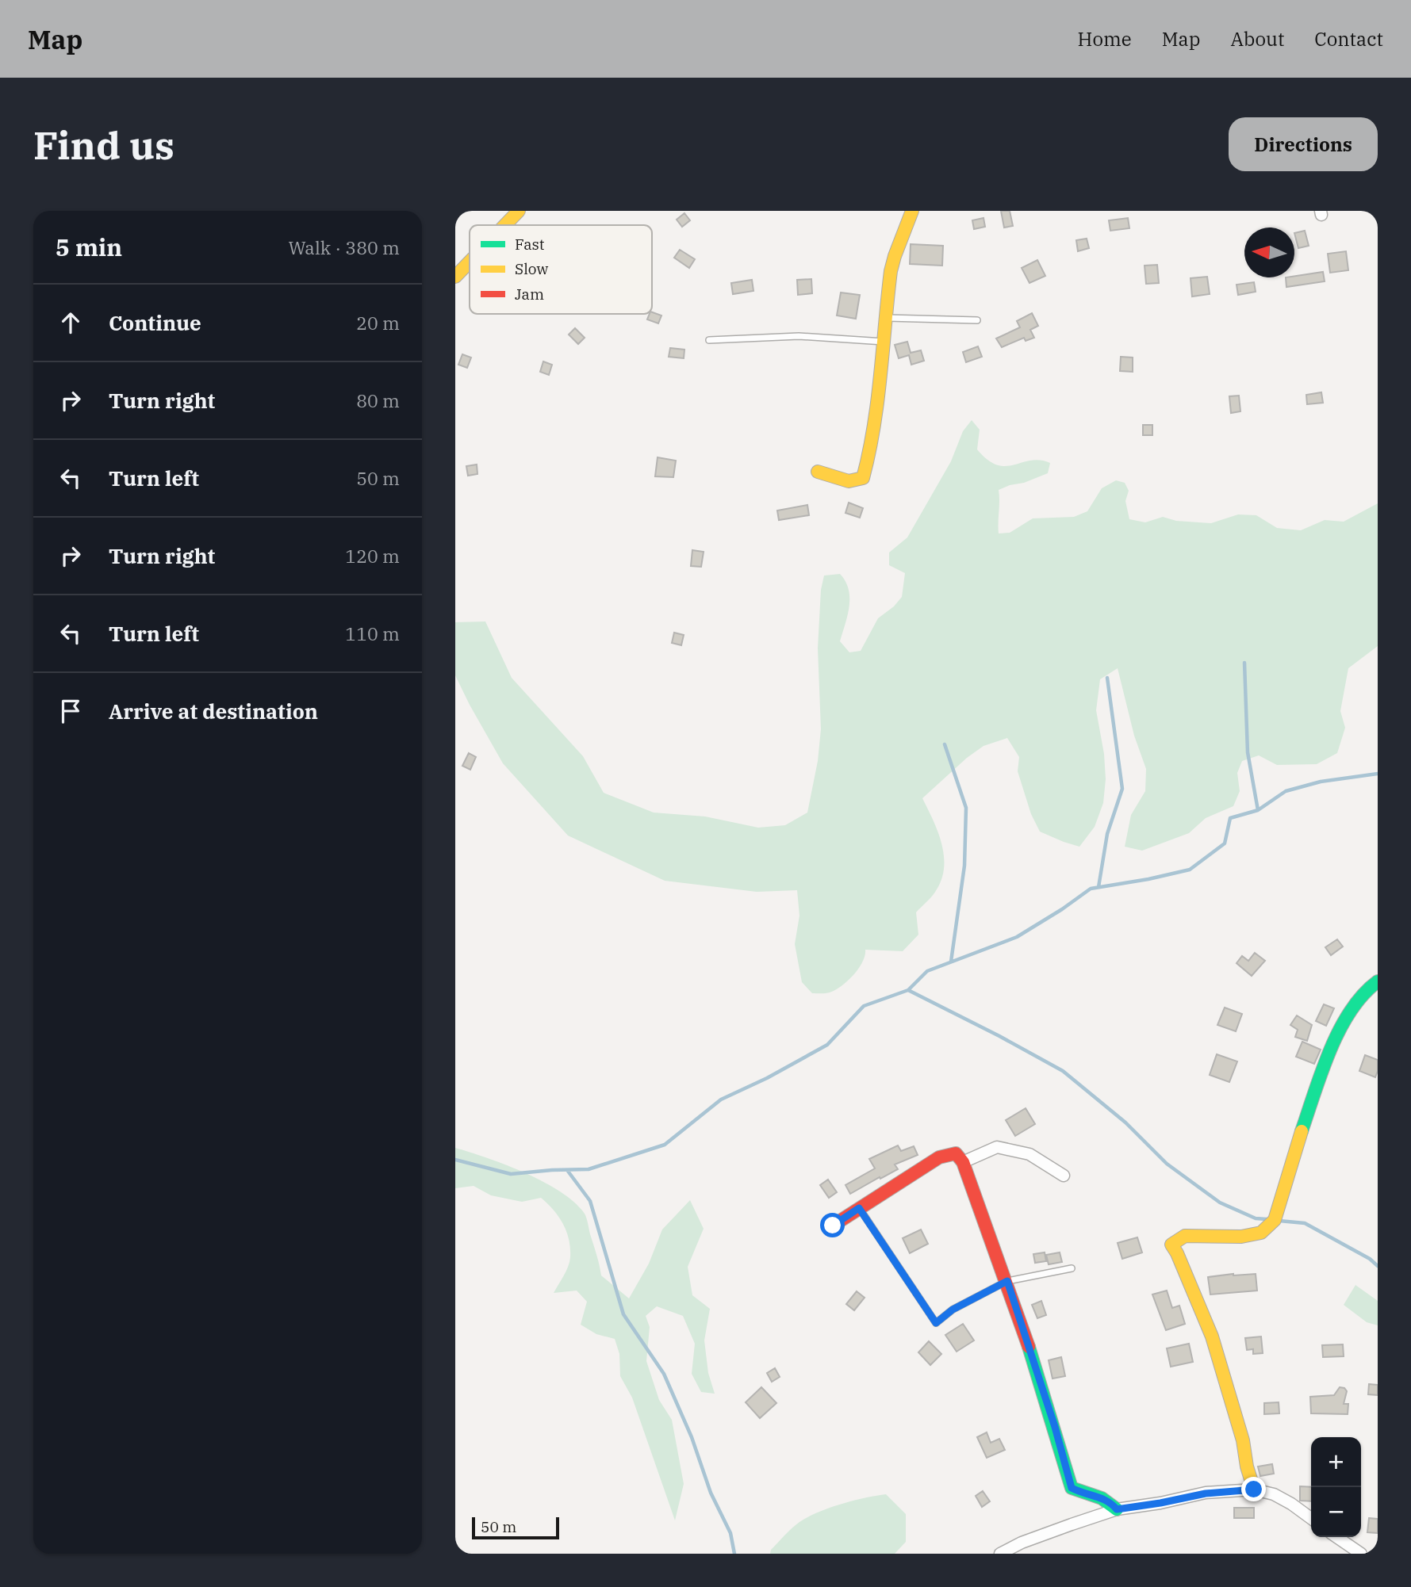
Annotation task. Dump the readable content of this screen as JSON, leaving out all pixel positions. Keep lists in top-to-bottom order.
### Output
{
  "legend": ["Fast", "Slow", "Jam"],
  "scale_bar": "50 m",
  "north": "left",
  "page": {
    "header": "Map",
    "nav": [
      "Home",
      "Map",
      "About",
      "Contact"
    ],
    "buttons": "Directions",
    "title": "Find us",
    "heading": ["5 min", "Walk · 380 m"],
    "list": [
      ["Continue", "20 m"],
      ["Turn right", "80 m"],
      ["Turn left", "50 m"],
      ["Turn right", "120 m"],
      ["Turn left", "110 m"],
      "Arrive at destination"
    ],
    "map_buttons": ["+", "−"],
    "scale": "50 m"
  }
}
